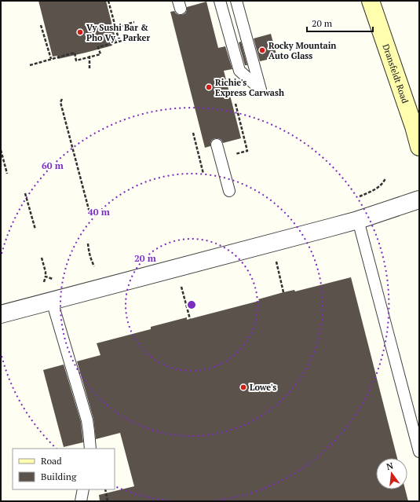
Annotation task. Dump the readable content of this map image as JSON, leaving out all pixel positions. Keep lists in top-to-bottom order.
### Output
{
  "streets": {
    "street": ["Dransfeldt Road"]
  },
  "places": [
    "Vy Sushi Bar & Pho Vy - Parker",
    "Rocky Mountain Auto Glass",
    "Richie's Express Carwash",
    "Lowe's"
  ],
  "legend": ["Road", "Building"],
  "scale_bar": "20 m",
  "north": "top",
  "rings": ["60 m", "40 m", "20 m"]
}
